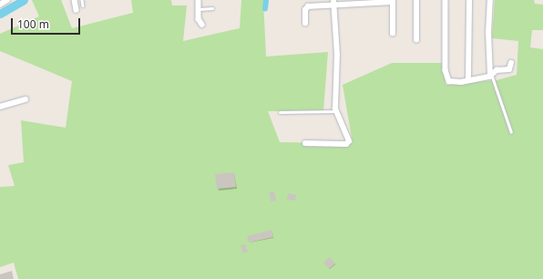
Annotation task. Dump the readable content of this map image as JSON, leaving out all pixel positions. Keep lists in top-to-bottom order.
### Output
{
  "scale_bar": "100 m"
}
